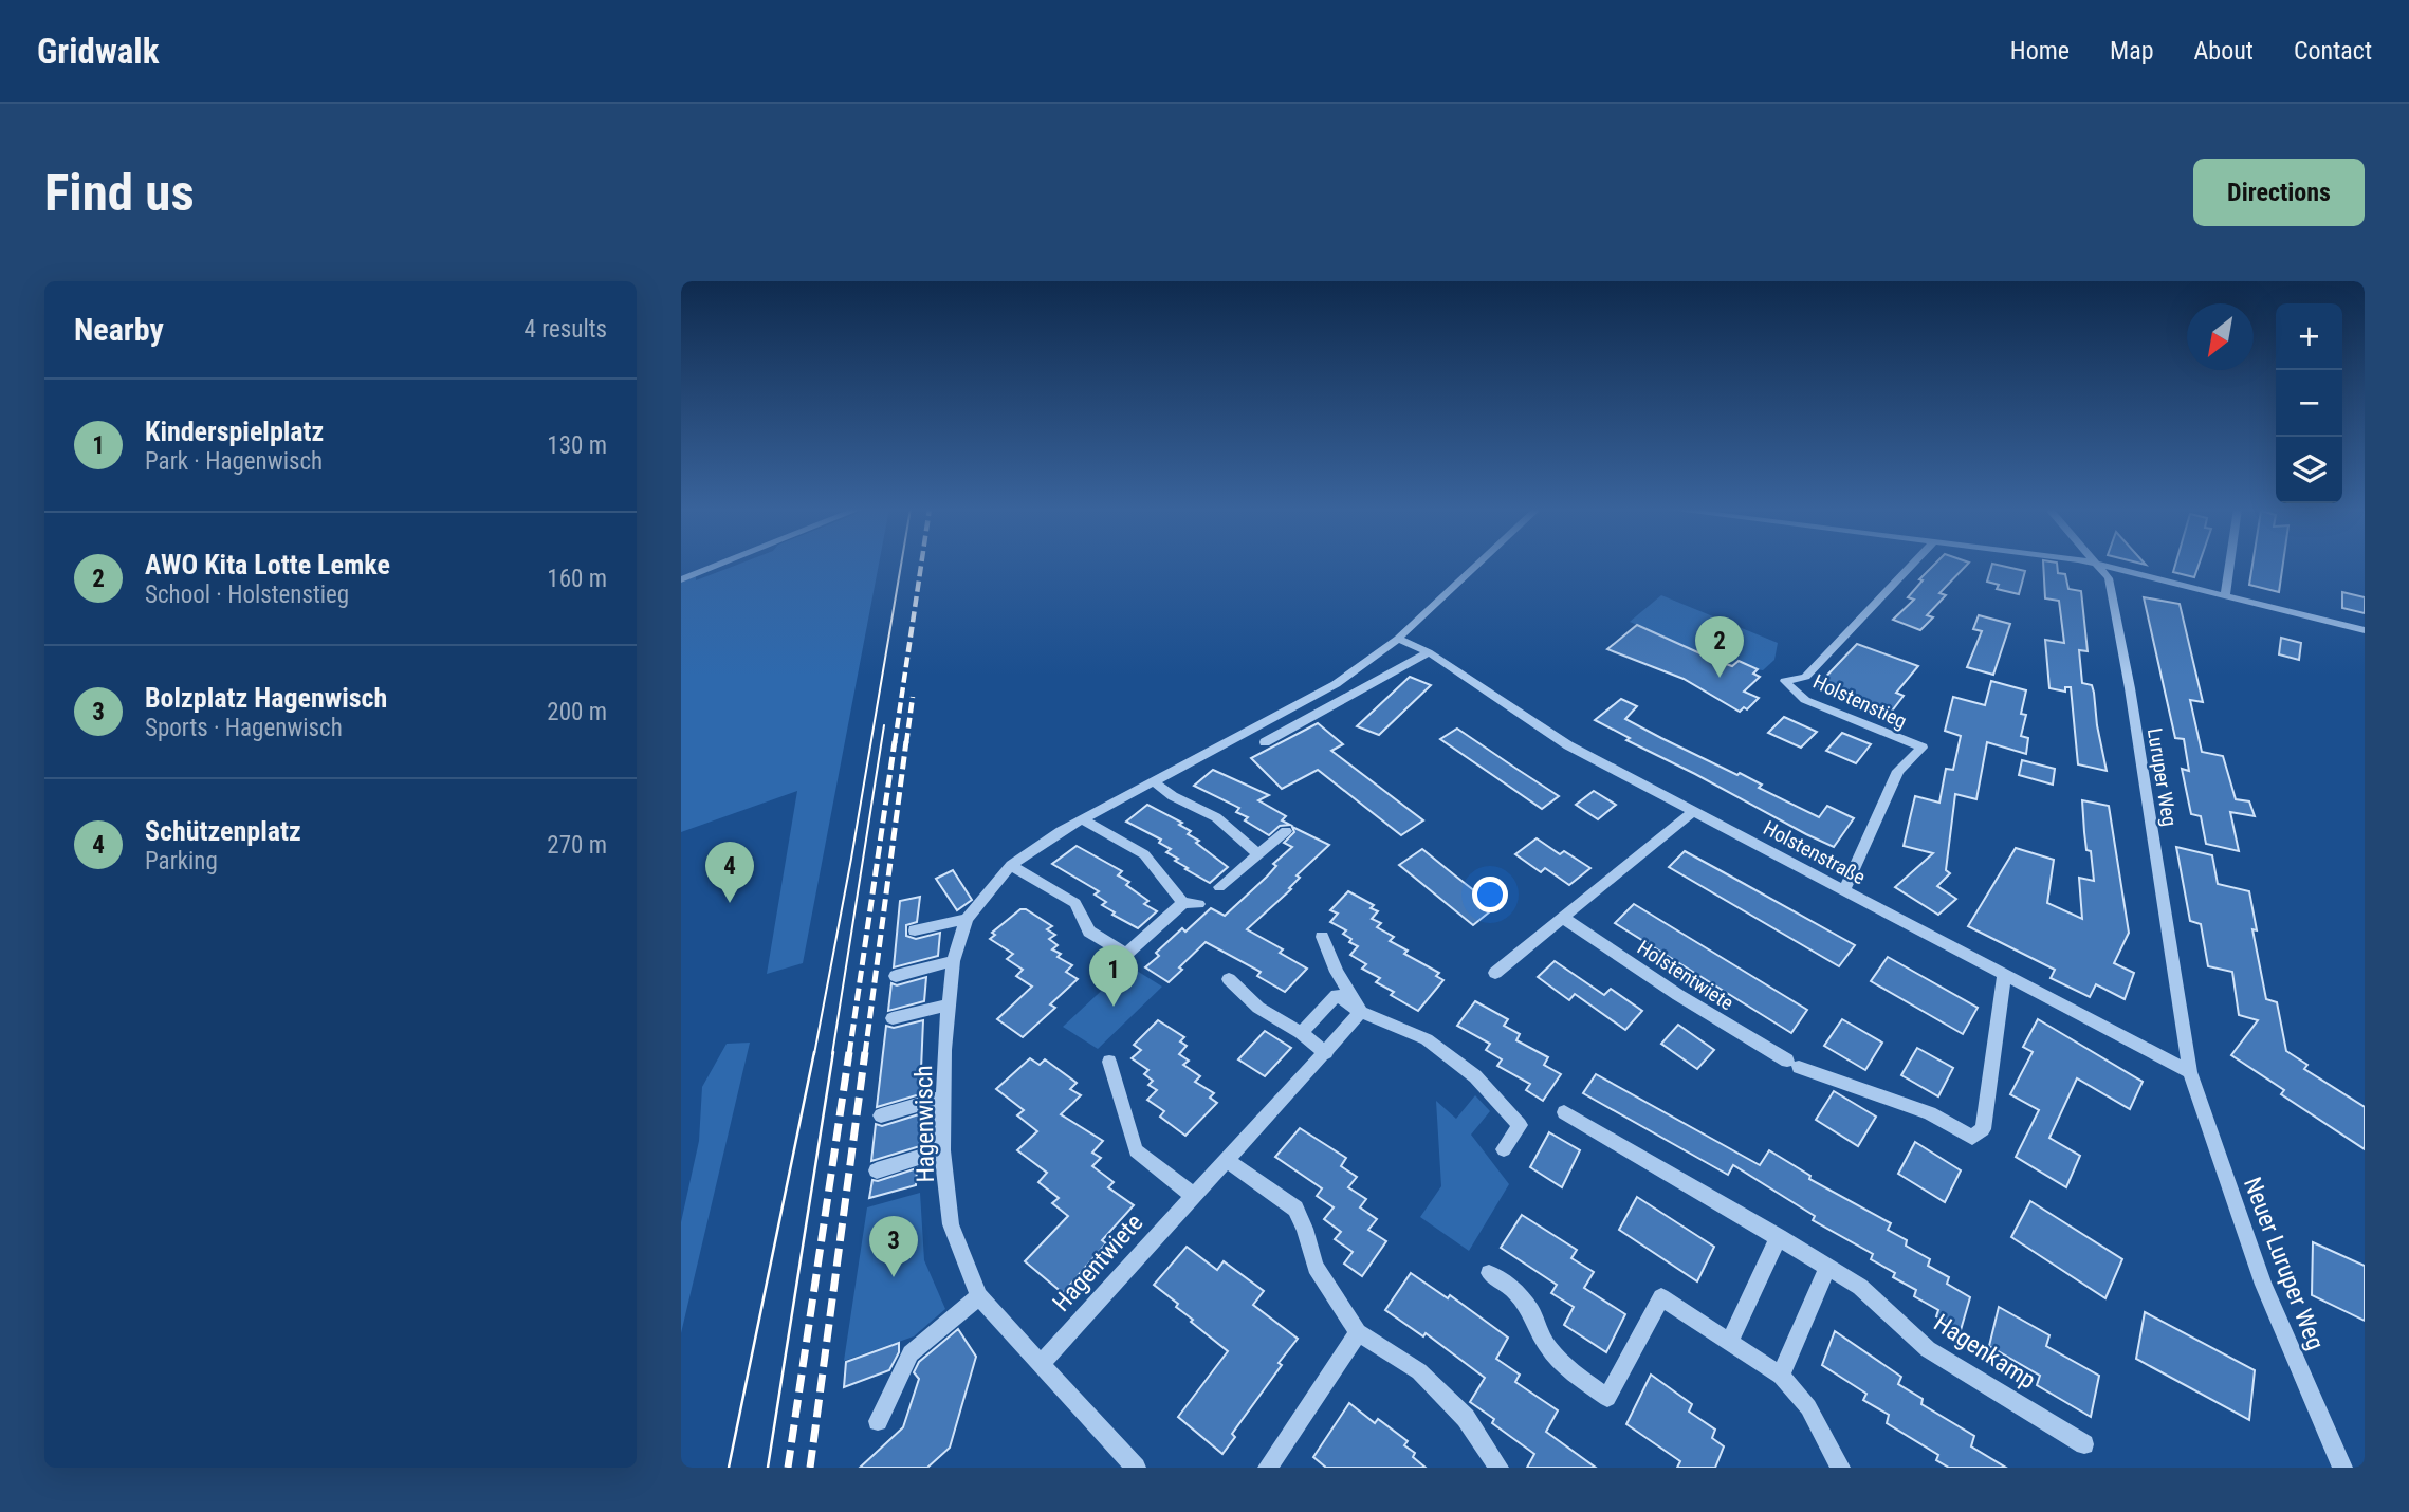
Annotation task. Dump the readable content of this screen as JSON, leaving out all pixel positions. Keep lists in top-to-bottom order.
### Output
{
  "streets": {
    "street": [
      "Holstenstieg",
      "Luruper Weg",
      "Holstenstraße",
      "Holstentwiete",
      "Hagenwisch",
      "Hagentwiete",
      "Neuer Luruper Weg",
      "Hagenkamp"
    ]
  },
  "crossings": [
    ["Holstenstieg", "Holstenstraße"],
    ["Luruper Weg", "Holstenstraße"],
    ["Luruper Weg", "Neuer Luruper Weg"],
    ["Holstenstraße", "Hagenwisch"],
    ["Holstenstraße", "Neuer Luruper Weg"],
    ["Hagenwisch", "Hagentwiete"]
  ],
  "north": "bottom left",
  "page": {
    "header": "Gridwalk",
    "nav": [
      "Home",
      "Map",
      "About",
      "Contact"
    ],
    "buttons": "Directions",
    "title": "Find us",
    "heading": ["Nearby", "4 results"],
    "map_buttons": ["+", "−"],
    "list": [
      {
        "mark": "1",
        "name": "Kinderspielplatz",
        "note": "Park · Hagenwisch",
        "value": "130 m"
      },
      {
        "mark": "2",
        "name": "AWO Kita Lotte Lemke",
        "note": "School · Holstenstieg",
        "value": "160 m"
      },
      {
        "mark": "3",
        "name": "Bolzplatz Hagenwisch",
        "note": "Sports · Hagenwisch",
        "value": "200 m"
      },
      {
        "mark": "4",
        "name": "Schützenplatz",
        "note": "Parking",
        "value": "270 m"
      }
    ],
    "pins": [
      "2",
      "4",
      "1",
      "3"
    ]
  }
}
